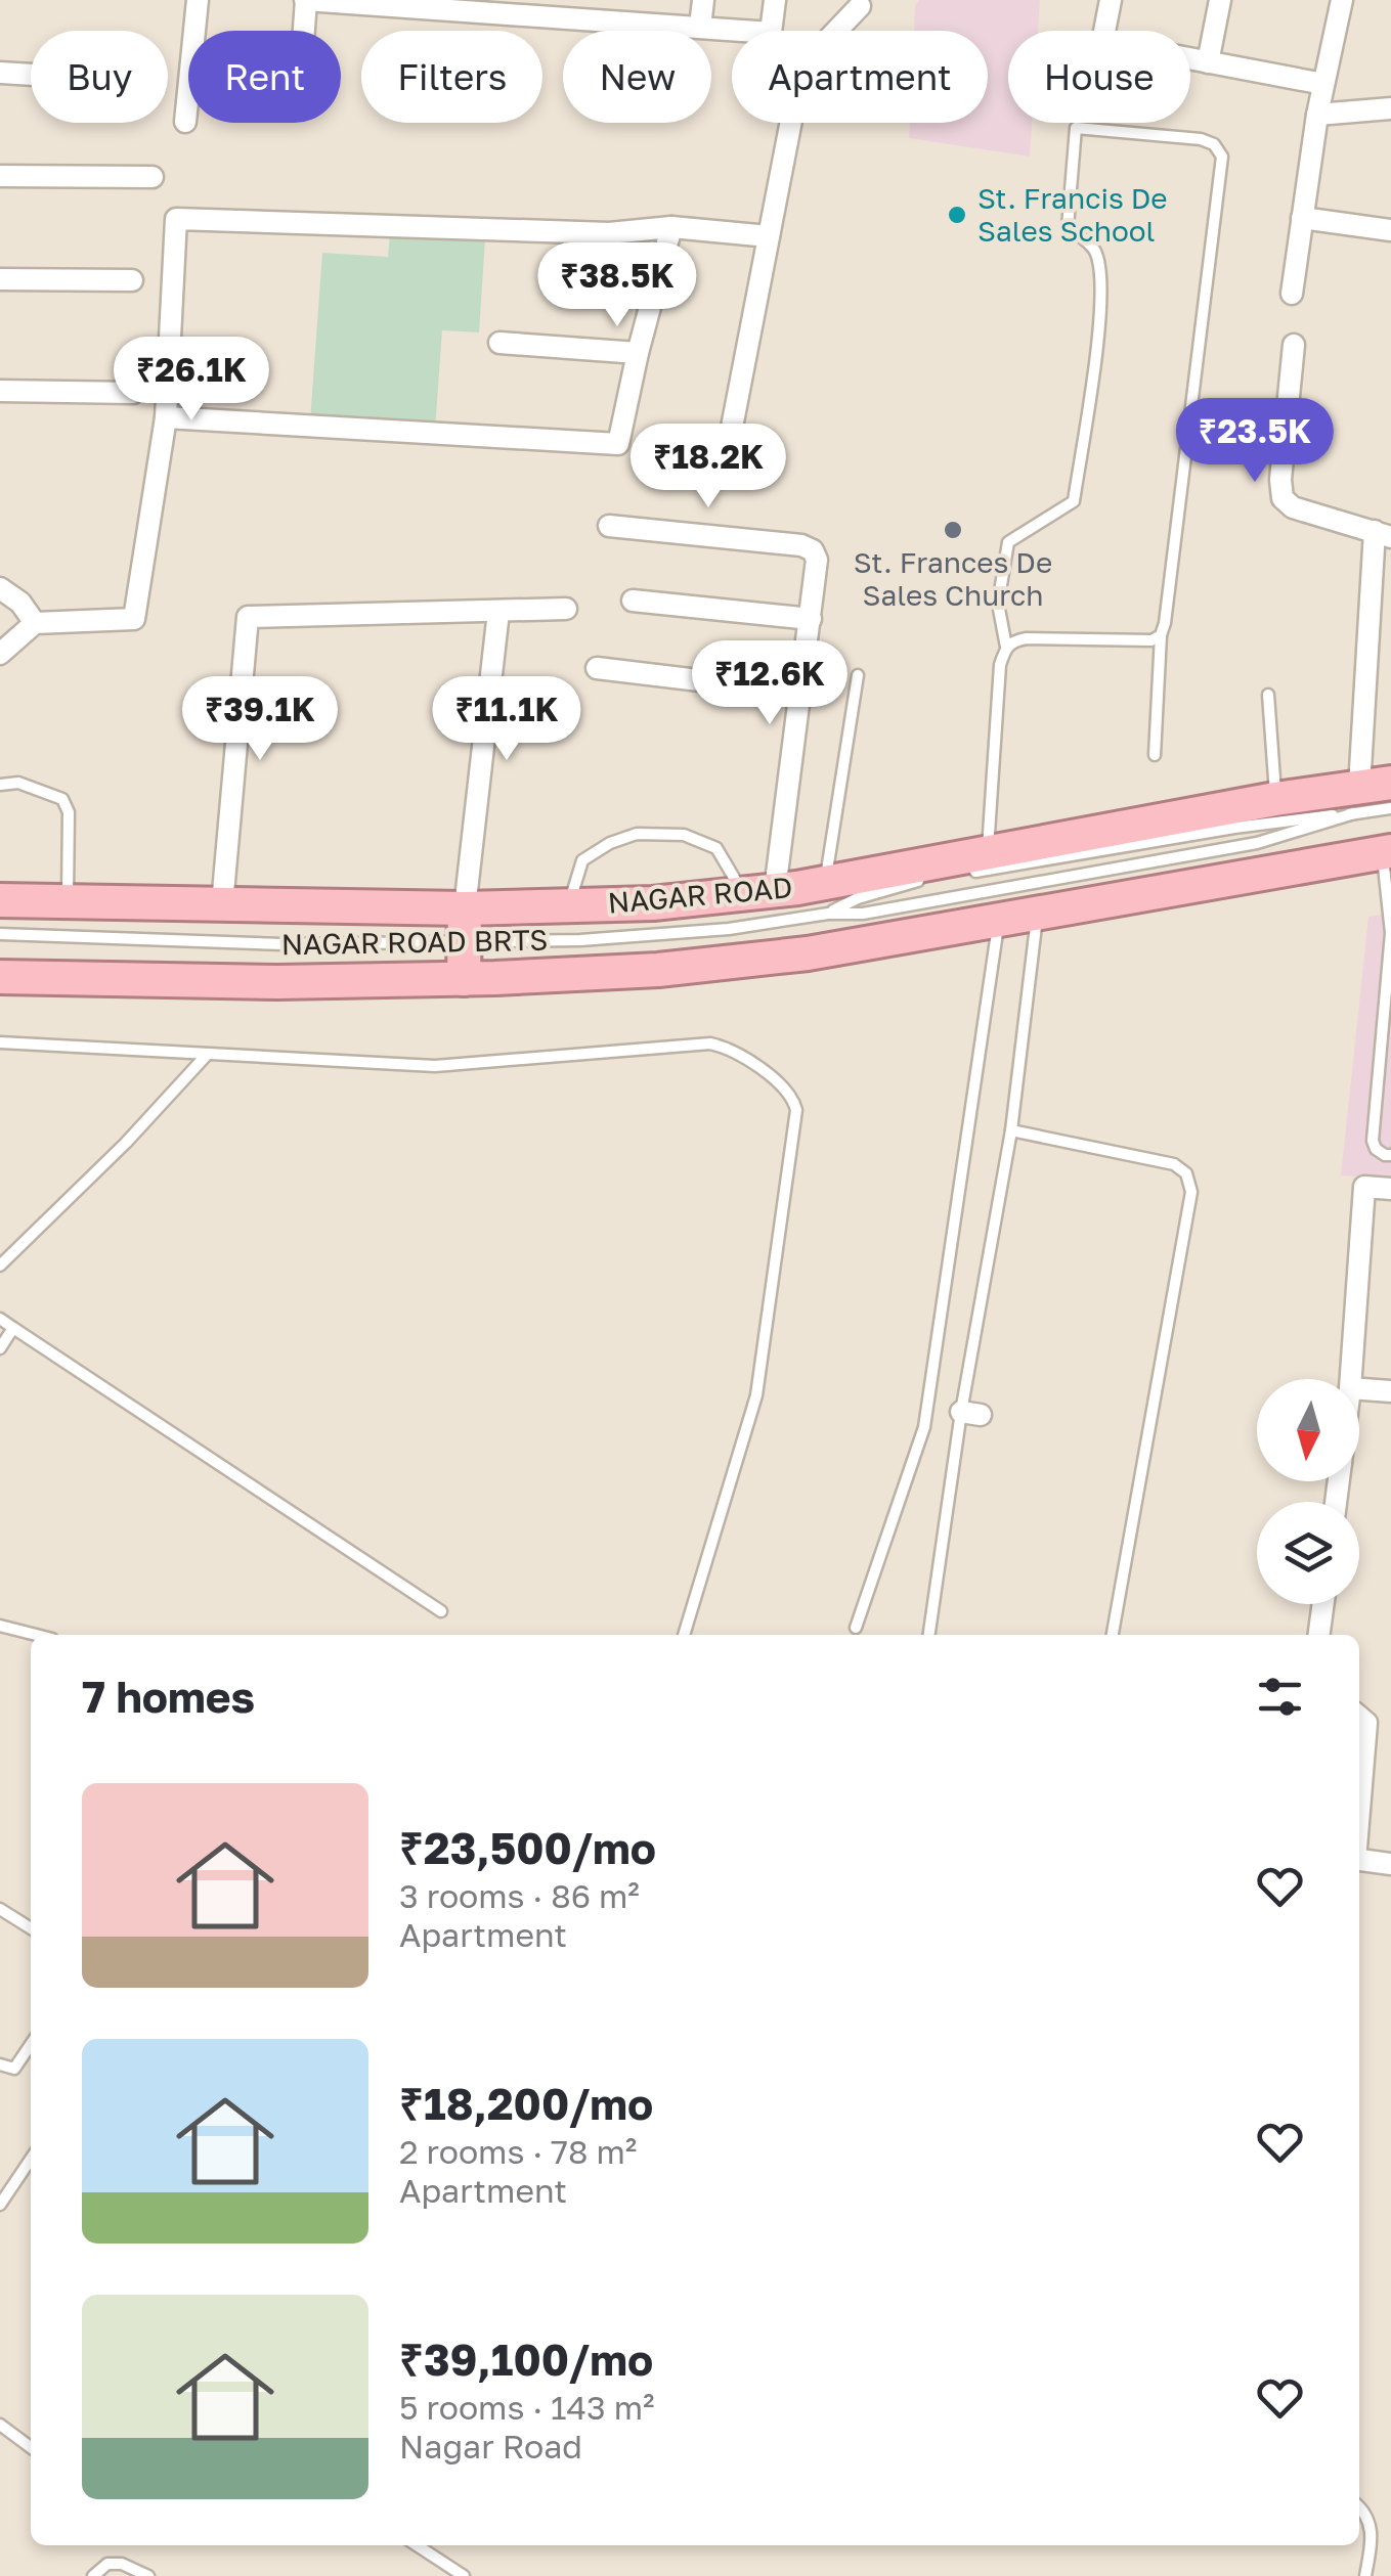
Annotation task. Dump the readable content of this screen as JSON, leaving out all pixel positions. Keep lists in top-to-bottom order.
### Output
{
  "streets": {
    "highway": ["NAGAR ROAD"],
    "lane": ["NAGAR ROAD BRTS"]
  },
  "crossings": [
    ["NAGAR ROAD", "NAGAR ROAD BRTS"]
  ],
  "places": ["St. Francis De Sales School", "St. Frances De Sales Church"],
  "north": "bottom",
  "page": {
    "chip": [
      "Buy",
      "Rent",
      "Filters",
      "New",
      "Apartment",
      "House"
    ],
    "price": [
      "₹38.5K",
      "₹26.1K",
      "₹23.5K",
      "₹18.2K",
      "₹12.6K",
      "₹39.1K",
      "₹11.1K"
    ],
    "heading": "7 homes",
    "list": [
      {
        "name": "₹23,500/mo",
        "note": "3 rooms · 86 m² · Apartment"
      },
      {
        "name": "₹18,200/mo",
        "note": "2 rooms · 78 m² · Apartment"
      },
      {
        "name": "₹39,100/mo",
        "note": "5 rooms · 143 m² · Nagar Road"
      }
    ]
  }
}
